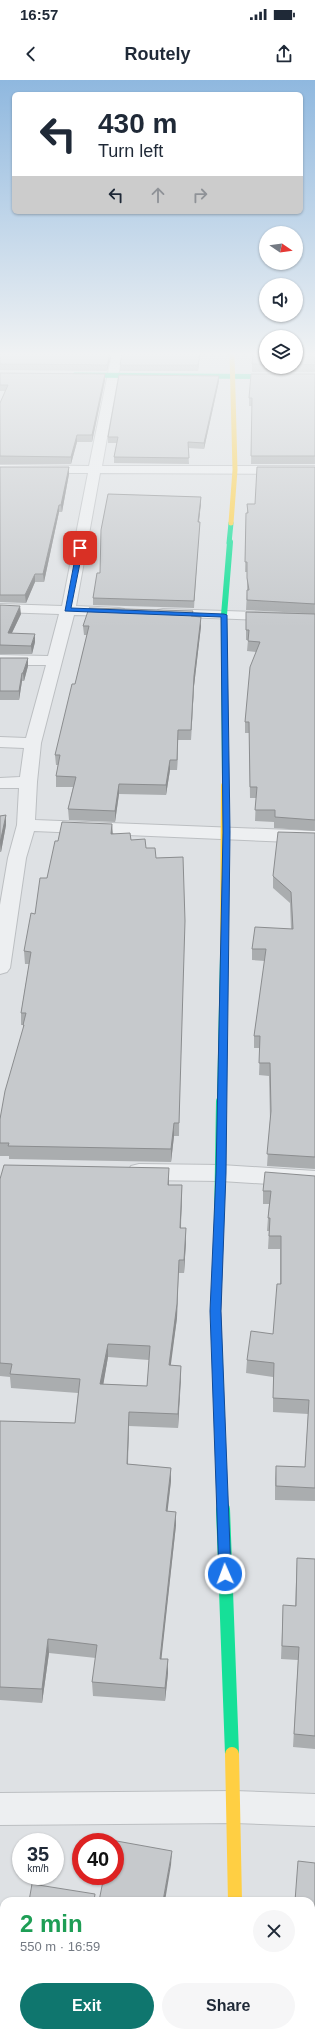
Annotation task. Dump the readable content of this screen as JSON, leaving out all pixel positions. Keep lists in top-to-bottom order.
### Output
{
  "north": "right",
  "page": {
    "status": "16:57",
    "header": "Routely",
    "turn": ["430 m", "Turn left"],
    "speed": "35 km/h",
    "limit": "40",
    "heading": ["2 min", "550 m · 16:59"],
    "buttons": ["Exit", "Share"]
  }
}
